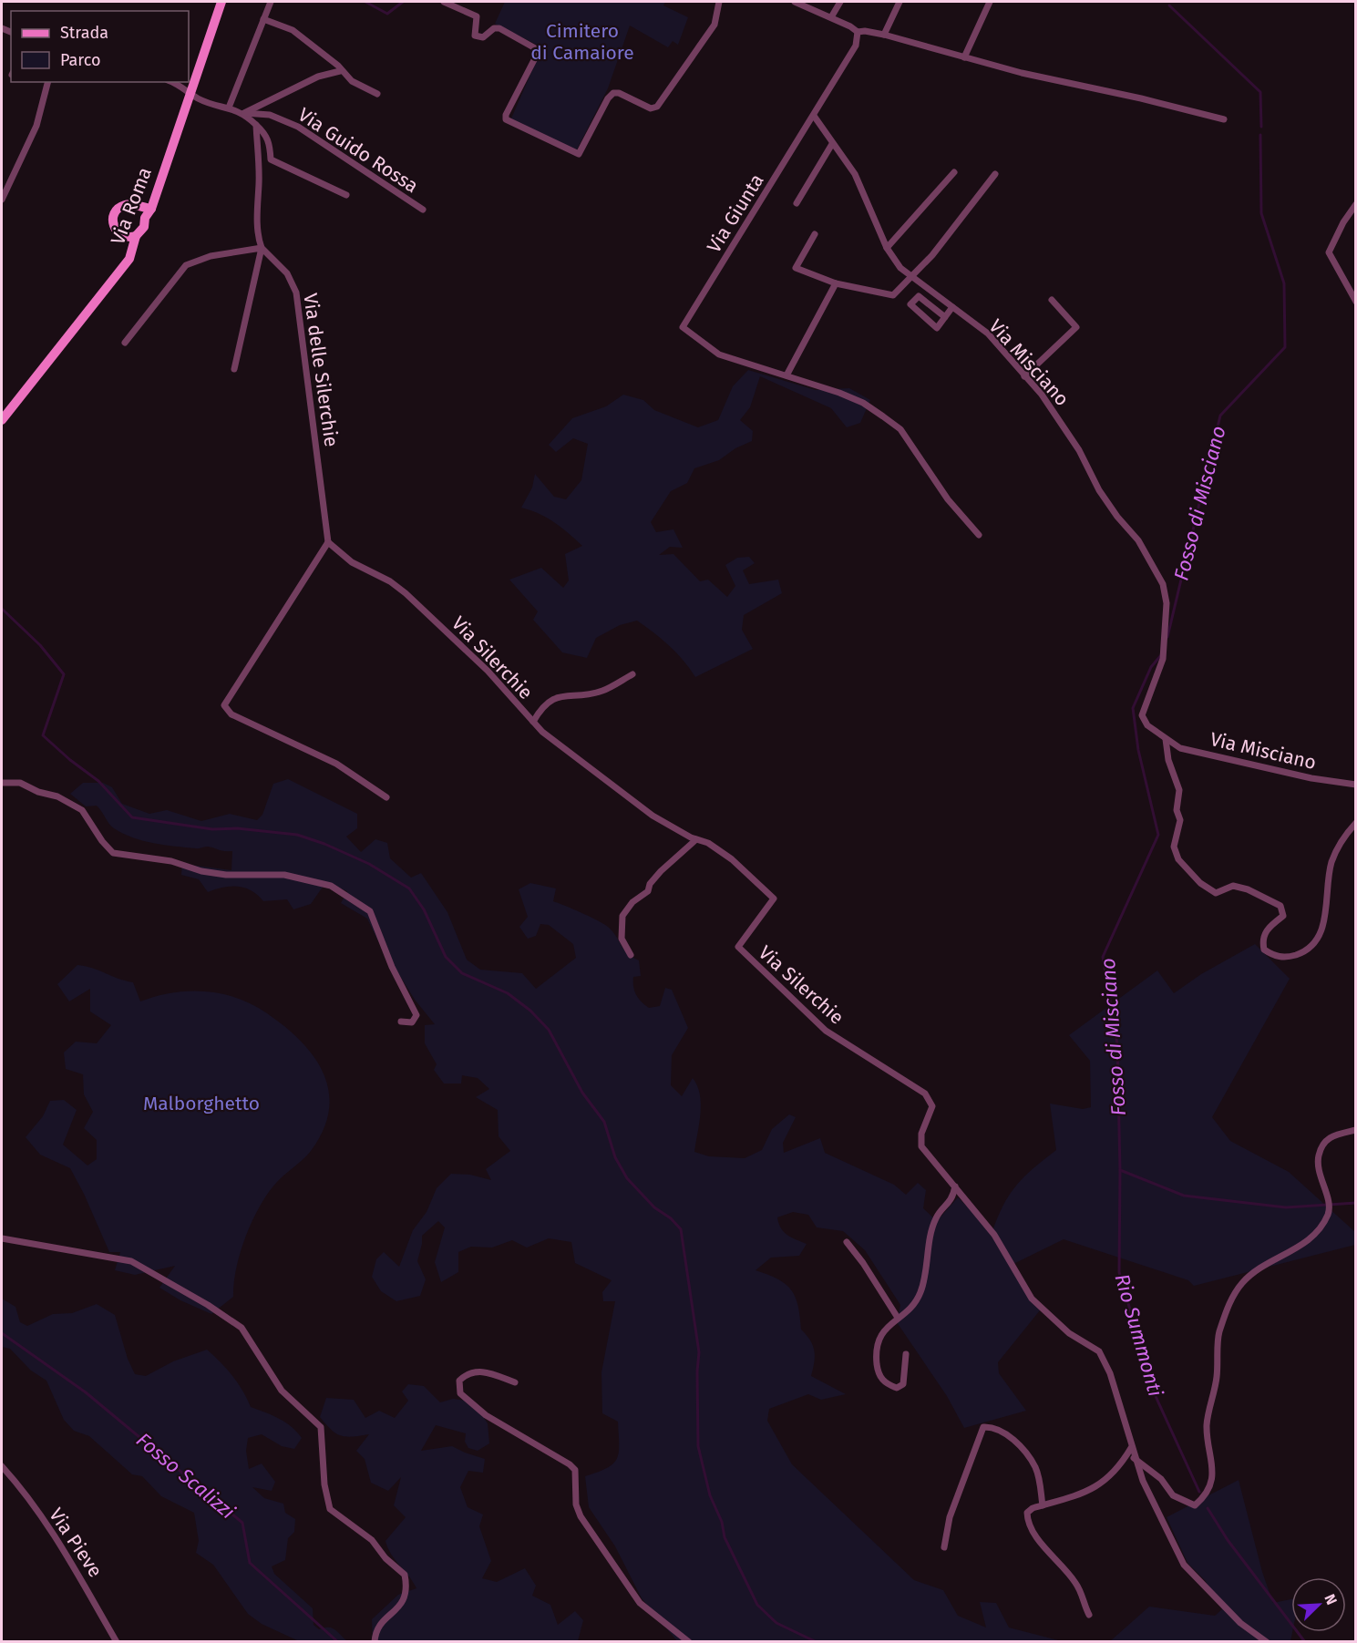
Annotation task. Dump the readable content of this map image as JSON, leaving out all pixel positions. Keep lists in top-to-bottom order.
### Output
{
  "streets": {
    "street": [
      "Via Guido Rossa",
      "Via Roma",
      "Via Giunta",
      "Via Misciano",
      "Via delle Silerchie",
      "Via Silerchie",
      "Via Pieve"
    ]
  },
  "crossings": [
    ["Via Giunta", "Via Misciano"],
    ["Via delle Silerchie", "Via Silerchie"]
  ],
  "water": ["Fosso di Misciano", "Rio Summonti", "Fosso Scalizzi"],
  "parks": ["Cimitero di Camaiore", "Malborghetto"],
  "legend": ["Strada", "Parco"],
  "north": "top right"
}
